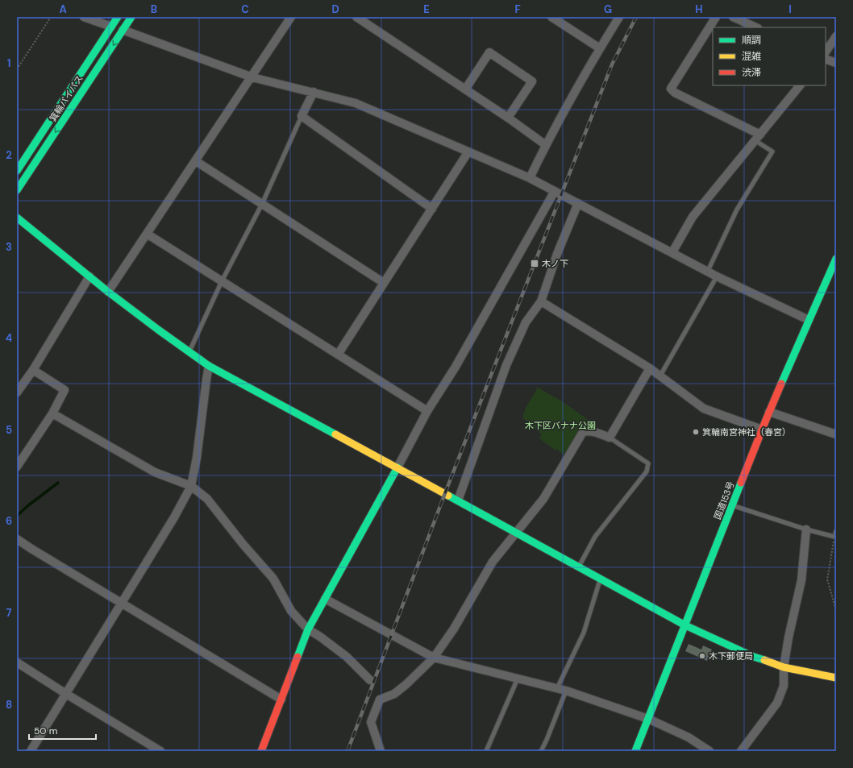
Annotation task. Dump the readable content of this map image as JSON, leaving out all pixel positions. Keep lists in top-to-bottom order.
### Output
{
  "streets": {
    "main road": ["箕輪バイパス", "国道153号"]
  },
  "parks": ["木下区バナナ公園"],
  "places": {
    "transit": ["木ノ下"],
    "other": ["箕輪南宮神社（春宮）", "木下郵便局"]
  },
  "legend": ["順調", "混雑", "渋滞"],
  "scale_bar": "50 m",
  "grid": {
    "columns": [
      "A",
      "B",
      "C",
      "D",
      "E",
      "F",
      "G",
      "H",
      "I"
    ],
    "rows": [
      "1",
      "2",
      "3",
      "4",
      "5",
      "6",
      "7",
      "8"
    ]
  }
}
